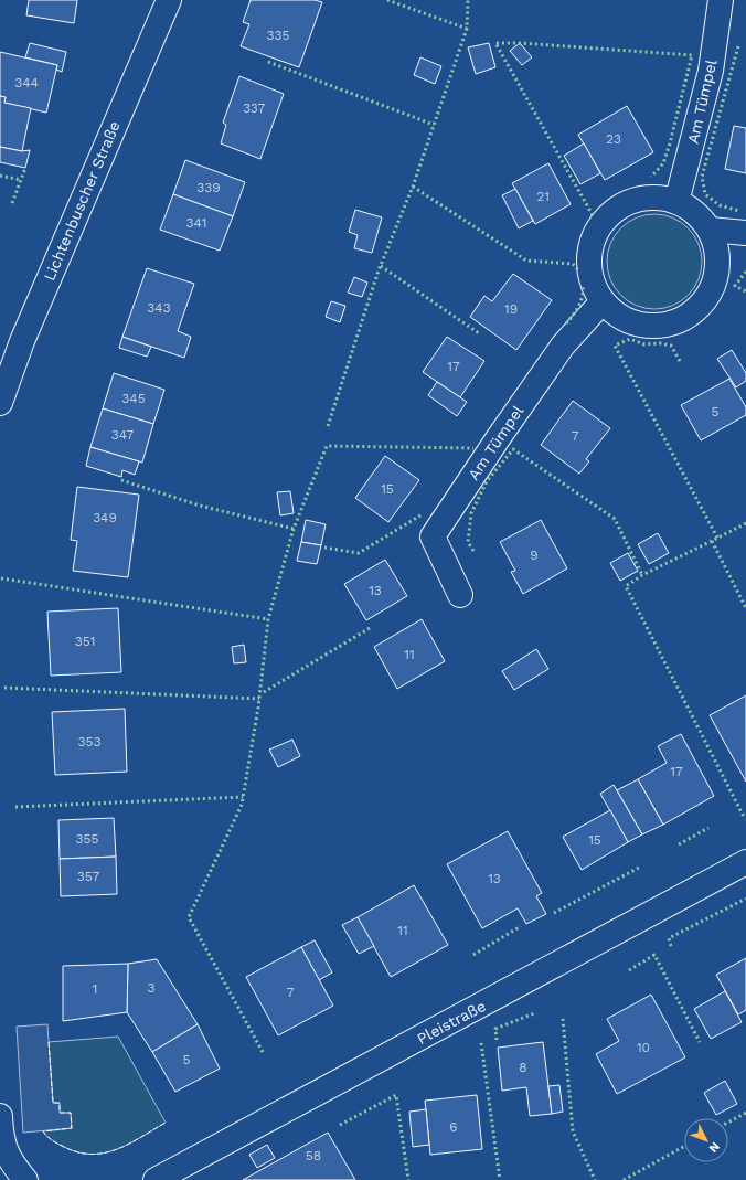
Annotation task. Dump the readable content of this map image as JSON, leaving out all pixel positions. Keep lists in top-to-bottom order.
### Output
{
  "streets": {
    "street": ["Am Tümpel", "Lichtenbuscher Straße", "Pleistraße"]
  },
  "house_numbers": [
    "335",
    "344",
    "337",
    "23",
    "339",
    "21",
    "341",
    "343",
    "19",
    "17",
    "345",
    "5",
    "347",
    "7",
    "15",
    "349",
    "9",
    "13",
    "351",
    "11",
    "353",
    "17",
    "355",
    "15",
    "357",
    "13",
    "11",
    "3",
    "1",
    "7",
    "10",
    "5",
    "8",
    "6",
    "58"
  ],
  "north": "bottom right"
}
